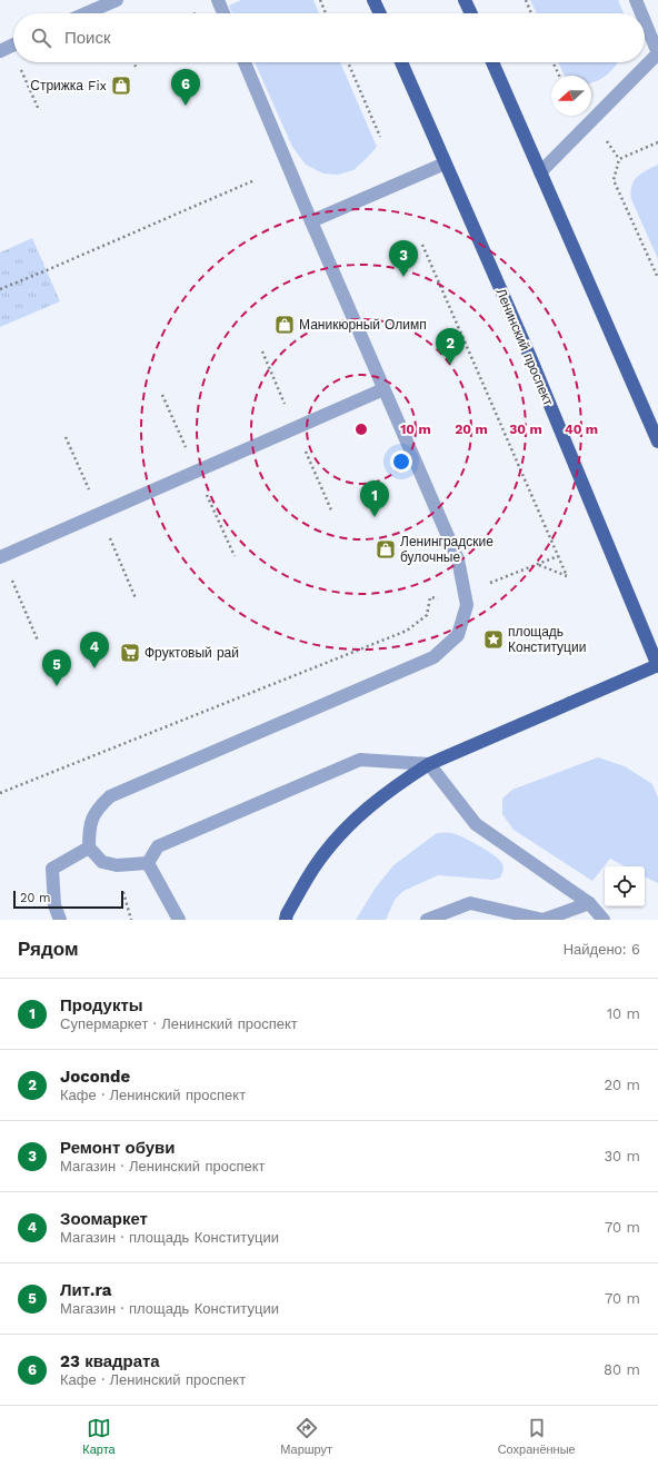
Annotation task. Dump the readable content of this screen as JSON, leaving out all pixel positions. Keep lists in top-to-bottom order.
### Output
{
  "streets": {
    "main road": ["Ленинский проспект"]
  },
  "places": {
    "shop": ["Стрижка Fix", "Маникюрный Олимп", "Ленинградские булочные"],
    "place": ["площадь Конституции"],
    "supermarket": ["Фруктовый рай"]
  },
  "scale_bar": "20 m",
  "north": "left",
  "page": {
    "search": "Поиск",
    "pins": [
      "6",
      "3",
      "2",
      "1",
      "4",
      "5"
    ],
    "scale": "20 m",
    "heading": ["Рядом", "Найдено: 6"],
    "list": [
      {
        "mark": "1",
        "name": "Продукты",
        "note": "Супермаркет · Ленинский проспект",
        "value": "10 m"
      },
      {
        "mark": "2",
        "name": "Joconde",
        "note": "Кафе · Ленинский проспект",
        "value": "20 m"
      },
      {
        "mark": "3",
        "name": "Ремонт обуви",
        "note": "Магазин · Ленинский проспект",
        "value": "30 m"
      },
      {
        "mark": "4",
        "name": "Зоомаркет",
        "note": "Магазин · площадь Конституции",
        "value": "70 m"
      },
      {
        "mark": "5",
        "name": "Лит.ra",
        "note": "Магазин · площадь Конституции",
        "value": "70 m"
      },
      {
        "mark": "6",
        "name": "23 квадрата",
        "note": "Кафе · Ленинский проспект",
        "value": "80 m"
      }
    ],
    "nav": ["Карта", "Маршрут", "Сохранённые"]
  },
  "rings": [
    "10 m",
    "20 m",
    "30 m",
    "40 m"
  ]
}
